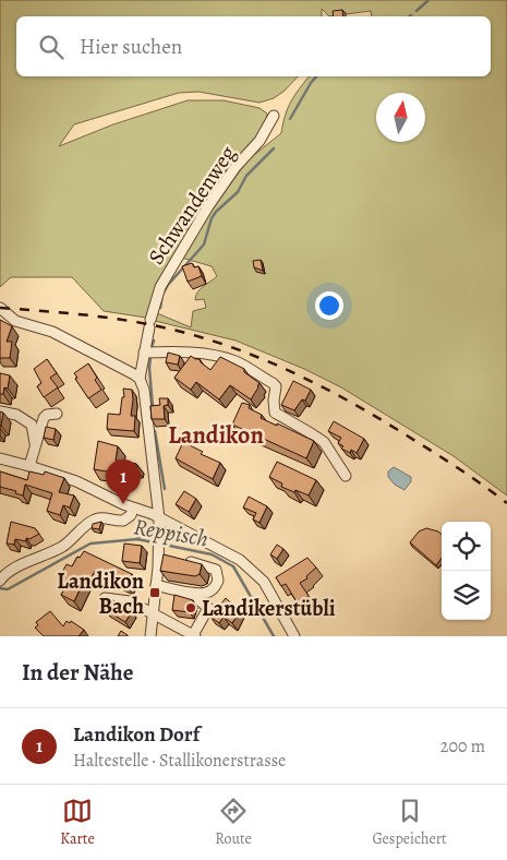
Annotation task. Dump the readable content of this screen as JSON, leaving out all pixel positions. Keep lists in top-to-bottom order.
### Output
{
  "streets": {
    "street": ["Schwandenweg"]
  },
  "districts": ["Landikon"],
  "water": ["Reppisch"],
  "places": {
    "transit": ["Landikon Bach"],
    "other": ["Landikerstübli"]
  },
  "north": "top",
  "page": {
    "search": "Hier suchen",
    "pins": "1",
    "heading": "In der Nähe",
    "list": [
      {
        "mark": "1",
        "name": "Landikon Dorf",
        "note": "Haltestelle · Stallikonerstrasse",
        "value": "200 m"
      }
    ],
    "nav": ["Karte", "Route", "Gespeichert"]
  }
}
